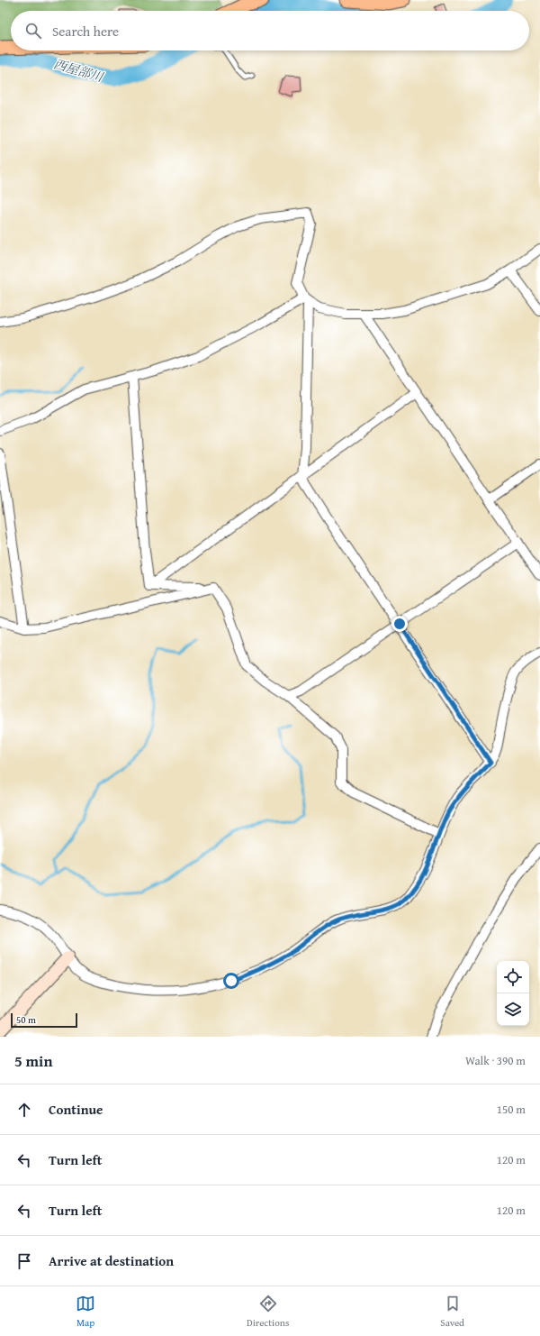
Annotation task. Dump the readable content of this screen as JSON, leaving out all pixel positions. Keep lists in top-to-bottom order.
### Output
{
  "water": ["西屋部川"],
  "scale_bar": "50 m",
  "page": {
    "search": "Search here",
    "scale": "50 m",
    "heading": ["5 min", "Walk · 390 m"],
    "list": [
      ["Continue", "150 m"],
      ["Turn left", "120 m"],
      ["Turn left", "120 m"],
      "Arrive at destination"
    ],
    "nav": ["Map", "Directions", "Saved"]
  }
}
